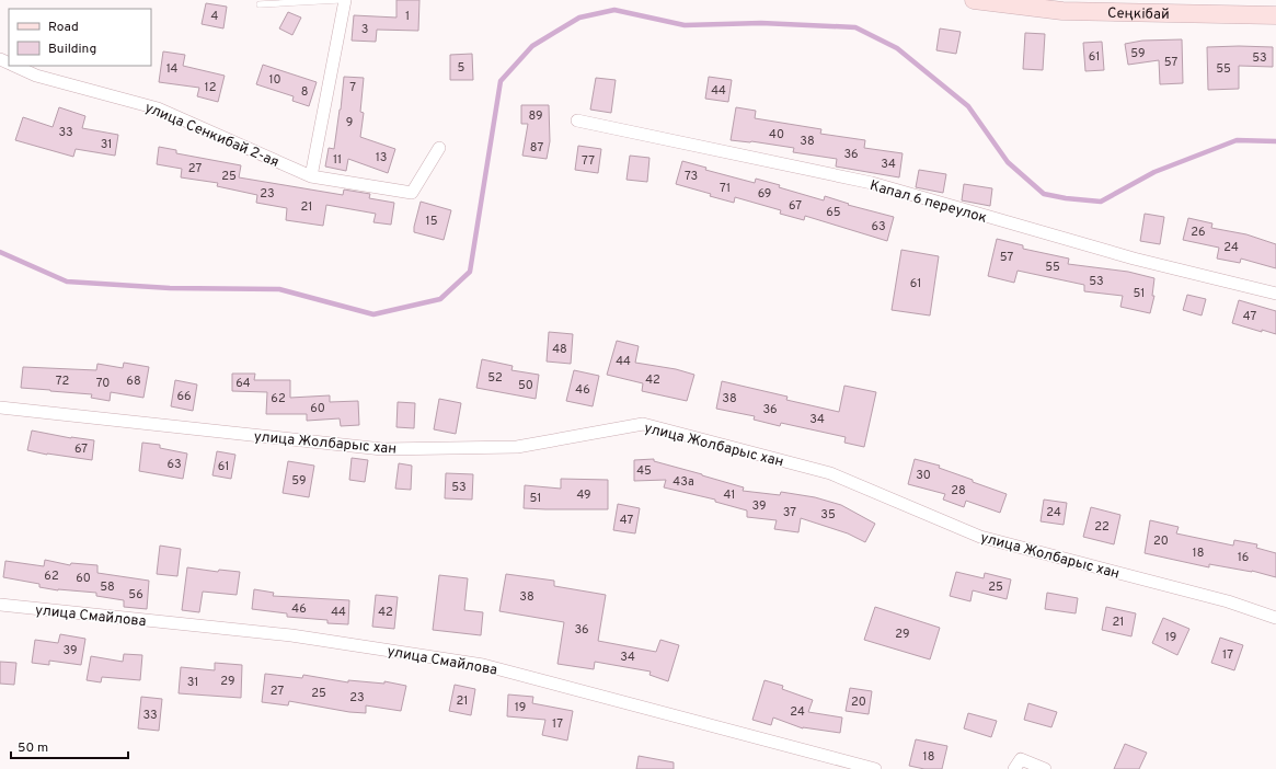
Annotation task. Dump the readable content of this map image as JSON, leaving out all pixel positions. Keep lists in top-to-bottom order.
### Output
{
  "streets": {
    "street": [
      "Сеңкібай",
      "улица Сенкибай 2-ая",
      "Капал 6 переулок",
      "улица Жолбарыс хан",
      "улица Смайлова"
    ]
  },
  "house_numbers": [
    "4",
    "1",
    "3",
    "59",
    "61",
    "53",
    "57",
    "5",
    "14",
    "55",
    "10",
    "12",
    "7",
    "44",
    "8",
    "89",
    "9",
    "33",
    "40",
    "38",
    "31",
    "87",
    "36",
    "13",
    "11",
    "77",
    "34",
    "27",
    "25",
    "73",
    "71",
    "23",
    "69",
    "67",
    "21",
    "65",
    "15",
    "63",
    "26",
    "24",
    "57",
    "55",
    "53",
    "61",
    "51",
    "47",
    "48",
    "44",
    "52",
    "42",
    "72",
    "68",
    "70",
    "64",
    "50",
    "46",
    "66",
    "62",
    "38",
    "60",
    "36",
    "34",
    "67",
    "63",
    "61",
    "45",
    "30",
    "59",
    "43а",
    "53",
    "28",
    "49",
    "41",
    "51",
    "39",
    "37",
    "24",
    "35",
    "47",
    "22",
    "20",
    "18",
    "16",
    "62",
    "60",
    "58",
    "25",
    "56",
    "38",
    "46",
    "44",
    "42",
    "21",
    "36",
    "29",
    "19",
    "39",
    "17",
    "34",
    "29",
    "31",
    "27",
    "25",
    "23",
    "21",
    "20",
    "19",
    "24",
    "33",
    "17",
    "18"
  ],
  "legend": ["Road", "Building"],
  "scale_bar": "50 m"
}
